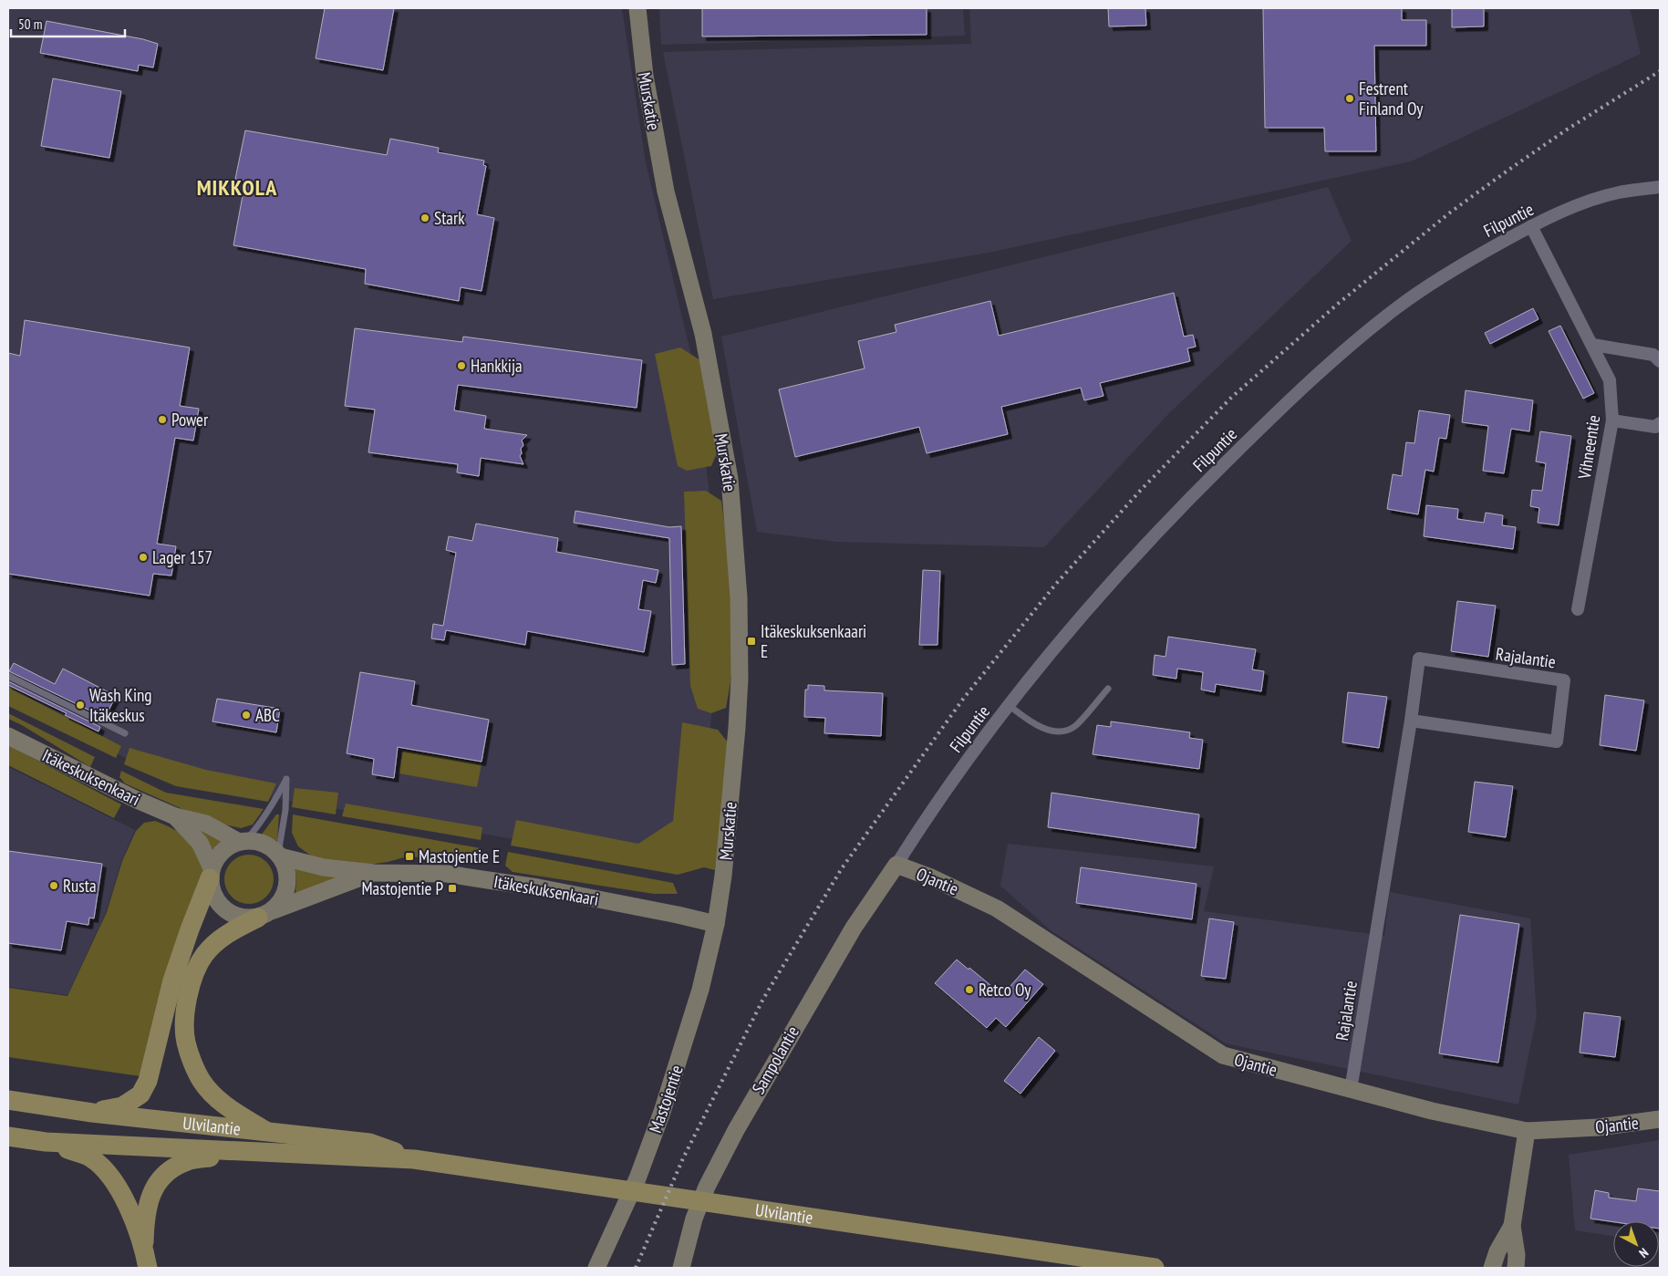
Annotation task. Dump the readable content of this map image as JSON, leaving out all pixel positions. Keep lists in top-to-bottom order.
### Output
{
  "streets": {
    "main road": ["Ulvilantie"],
    "street": [
      "Murskatie",
      "Filpuntie",
      "Vihneentie",
      "Rajalantie",
      "Itäkeskuksenkaari",
      "Ojantie",
      "Sampolantie",
      "Mastojentie"
    ]
  },
  "crossings": [
    ["Murskatie", "Itäkeskuksenkaari"],
    ["Murskatie", "Mastojentie"],
    ["Filpuntie", "Vihneentie"],
    ["Filpuntie", "Ojantie"],
    ["Filpuntie", "Sampolantie"],
    ["Rajalantie", "Ojantie"],
    ["Itäkeskuksenkaari", "Mastojentie"],
    ["Ojantie", "Sampolantie"]
  ],
  "districts": ["MIKKOLA"],
  "places": {
    "other": [
      "Festrent Finland Oy",
      "Stark",
      "Hankkija",
      "Power",
      "Lager 157",
      "Wash King Itäkeskus",
      "ABC",
      "Rusta",
      "Retco Oy"
    ],
    "transit": ["Itäkeskuksenkaari E", "Mastojentie E", "Mastojentie P"]
  },
  "scale_bar": "50 m",
  "north": "bottom right"
}
